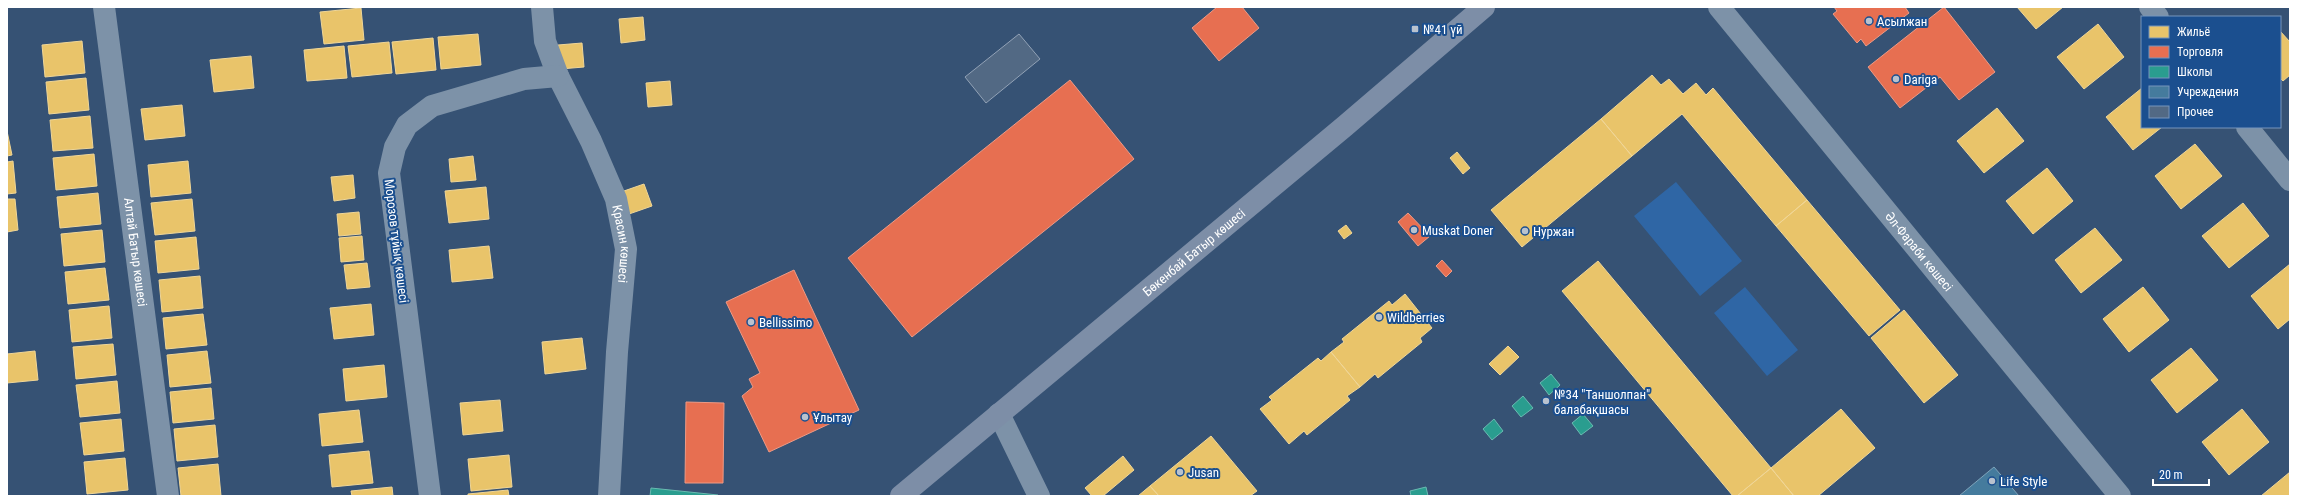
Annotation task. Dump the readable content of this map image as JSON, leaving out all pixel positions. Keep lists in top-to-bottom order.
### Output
{
  "streets": {
    "main road": ["Бөкенбай Батыр көшесі"],
    "street": [
      "Морозов тұйық көшесі",
      "Красин көшесі",
      "Алтай Батыр көшесі",
      "Әл-Фараби көшесі"
    ]
  },
  "crossings": [
    ["Морозов тұйық көшесі", "Красин көшесі"]
  ],
  "places": {
    "other": [
      "Асылжан",
      "Dariga",
      "Muskat Doner",
      "Нуржан",
      "Wildberries",
      "Bellissimo",
      "№34 \"Таншолпан\" балабақшасы",
      "Ұлытау",
      "Jusan",
      "Life Style"
    ],
    "transit": ["№41 үй"]
  },
  "legend": [
    "Жильё",
    "Торговля",
    "Школы",
    "Учреждения",
    "Прочее"
  ],
  "scale_bar": "20 m"
}
